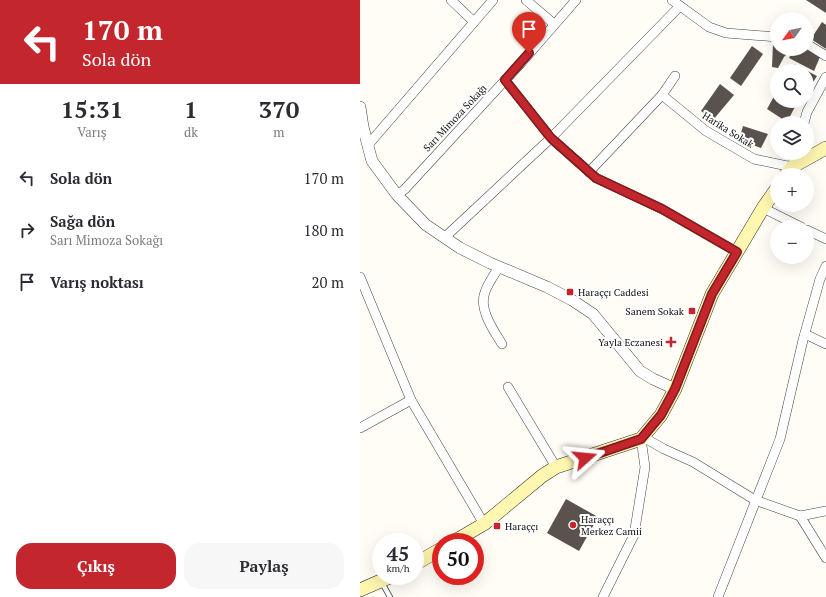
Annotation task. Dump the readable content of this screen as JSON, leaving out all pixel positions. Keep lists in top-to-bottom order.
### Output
{
  "streets": {
    "street": ["Sarı Mimoza Sokağı", "Harika Sokak"]
  },
  "places": {
    "transit": ["Haraççı Caddesi", "Sanem Sokak", "Haraççı"],
    "health": ["Yayla Eczanesi"],
    "other": ["Haraççı Merkez Camii"]
  },
  "north": "bottom left",
  "page": {
    "turn": ["170 m", "Sola dön"],
    "map_buttons": ["+", "−"],
    "eta": [
      "15:31",
      "Varış",
      "1",
      "dk",
      "370",
      "m"
    ],
    "list": [
      {
        "name": "Sola dön",
        "value": "170 m"
      },
      {
        "name": "Sağa dön",
        "note": "Sarı Mimoza Sokağı",
        "value": "180 m"
      },
      {
        "name": "Varış noktası",
        "value": "20 m"
      }
    ],
    "speed": "45 km/h",
    "limit": "50",
    "buttons": ["Çıkış", "Paylaş"]
  }
}
